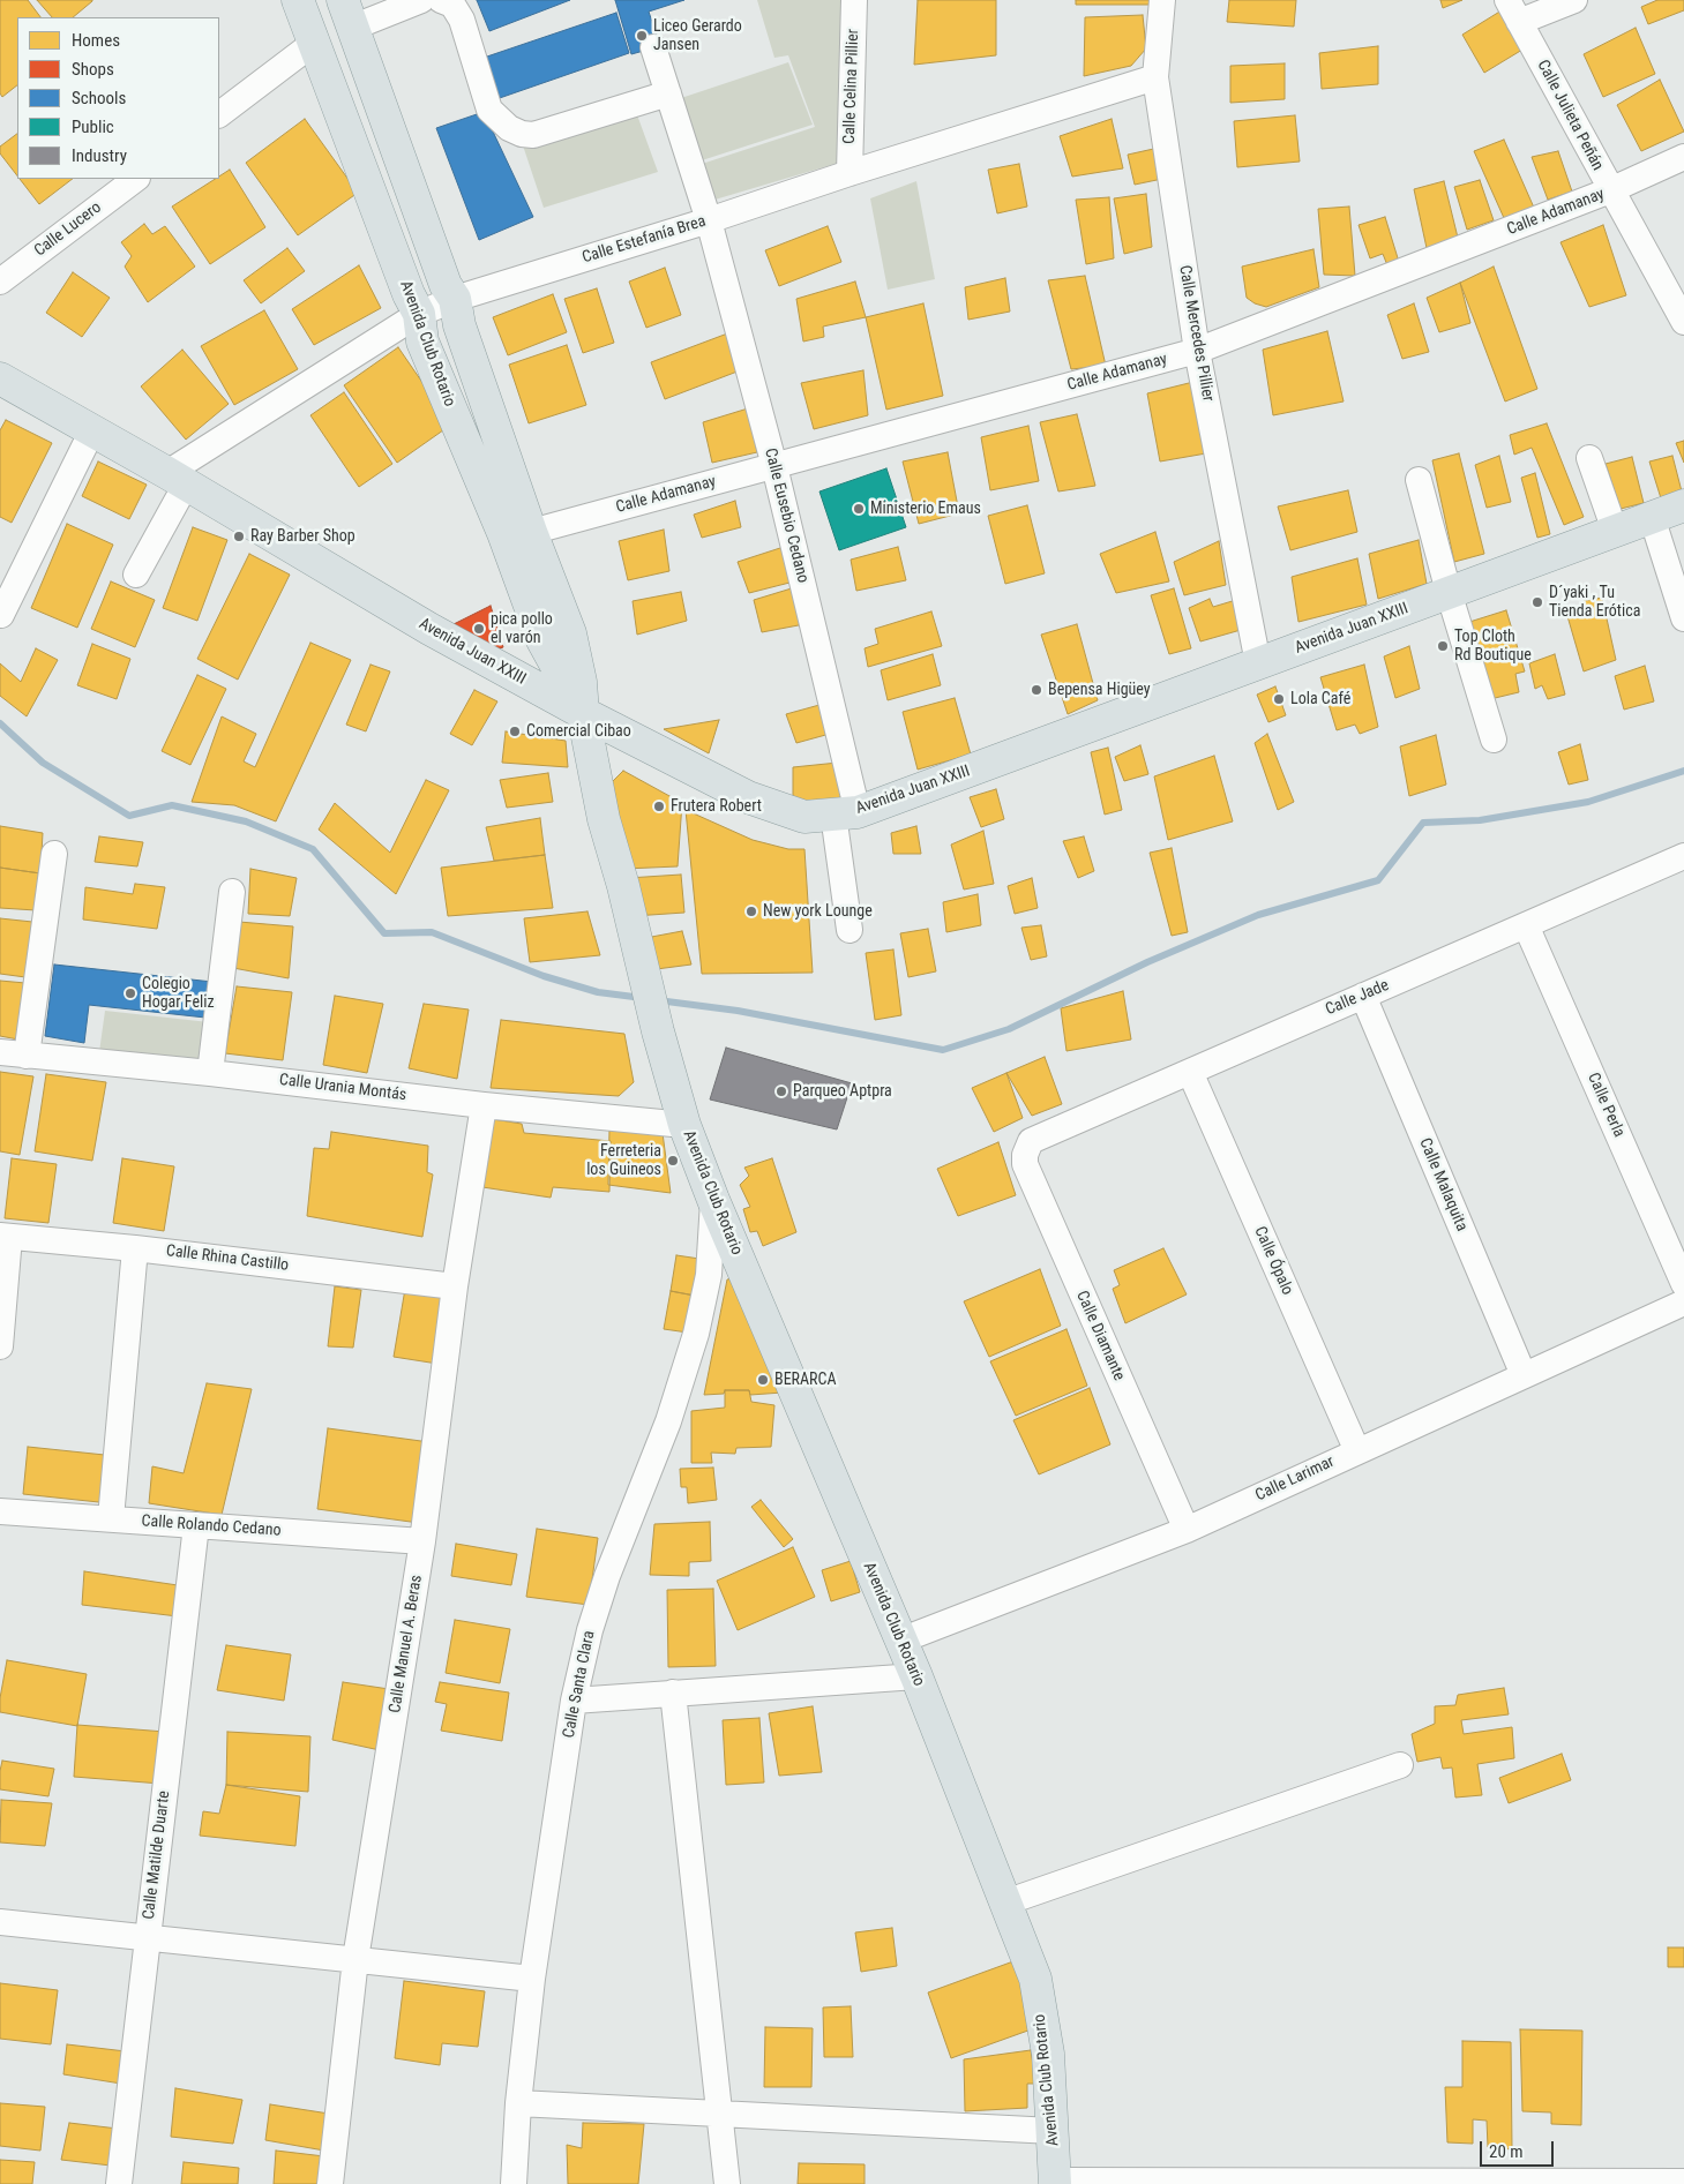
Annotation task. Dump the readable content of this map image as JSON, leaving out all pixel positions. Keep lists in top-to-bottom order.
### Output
{
  "streets": {
    "main road": ["Avenida Club Rotario", "Avenida Juan XXIII"],
    "street": [
      "Calle Celina Pillier",
      "Calle Julieta Peñán",
      "Calle Adamanay",
      "Calle Lucero",
      "Calle Estefanía Brea",
      "Calle Mercedes Pillier",
      "Calle Eusebio Cedano",
      "Calle Jade",
      "Calle Urania Montás",
      "Calle Perla",
      "Calle Malaquita",
      "Calle Rhina Castillo",
      "Calle Ópalo",
      "Calle Diamante",
      "Calle Larimar",
      "Calle Rolando Cedano",
      "Calle Manuel A. Beras",
      "Calle Santa Clara",
      "Calle Matilde Duarte"
    ]
  },
  "crossings": [
    ["Calle Celina Pillier", "Calle Estefanía Brea"],
    ["Calle Julieta Peñán", "Calle Adamanay"],
    ["Calle Adamanay", "Calle Mercedes Pillier"],
    ["Calle Adamanay", "Avenida Club Rotario"],
    ["Calle Adamanay", "Calle Eusebio Cedano"],
    ["Calle Estefanía Brea", "Calle Mercedes Pillier"],
    ["Calle Estefanía Brea", "Avenida Club Rotario"],
    ["Calle Estefanía Brea", "Calle Eusebio Cedano"],
    ["Calle Estefanía Brea", "Avenida Juan XXIII"],
    ["Calle Mercedes Pillier", "Avenida Juan XXIII"],
    ["Avenida Club Rotario", "Avenida Juan XXIII"],
    ["Avenida Club Rotario", "Calle Urania Montás"],
    ["Avenida Club Rotario", "Calle Larimar"],
    ["Avenida Club Rotario", "Calle Santa Clara"],
    ["Calle Eusebio Cedano", "Avenida Juan XXIII"],
    ["Calle Jade", "Calle Perla"],
    ["Calle Jade", "Calle Malaquita"],
    ["Calle Jade", "Calle Ópalo"],
    ["Calle Jade", "Calle Diamante"],
    ["Calle Urania Montás", "Calle Manuel A. Beras"],
    ["Calle Malaquita", "Calle Larimar"],
    ["Calle Rhina Castillo", "Calle Manuel A. Beras"],
    ["Calle Ópalo", "Calle Larimar"],
    ["Calle Diamante", "Calle Larimar"],
    ["Calle Rolando Cedano", "Calle Manuel A. Beras"],
    ["Calle Rolando Cedano", "Calle Matilde Duarte"]
  ],
  "places": [
    "Liceo Gerardo Jansen",
    "Ministerio Emaus",
    "Ray Barber Shop",
    "D´yaki , Tu Tienda Erótica",
    "pica pollo el varón",
    "Top Cloth Rd Boutique",
    "Bepensa Higüey",
    "Lola Café",
    "Comercial Cibao",
    "Frutera Robert",
    "New york Lounge",
    "Colegio Hogar Feliz",
    "Parqueo Aptpra",
    "Ferreteria los Guineos",
    "BERARCA"
  ],
  "legend": [
    "Homes",
    "Shops",
    "Schools",
    "Public",
    "Industry"
  ],
  "scale_bar": "20 m"
}
